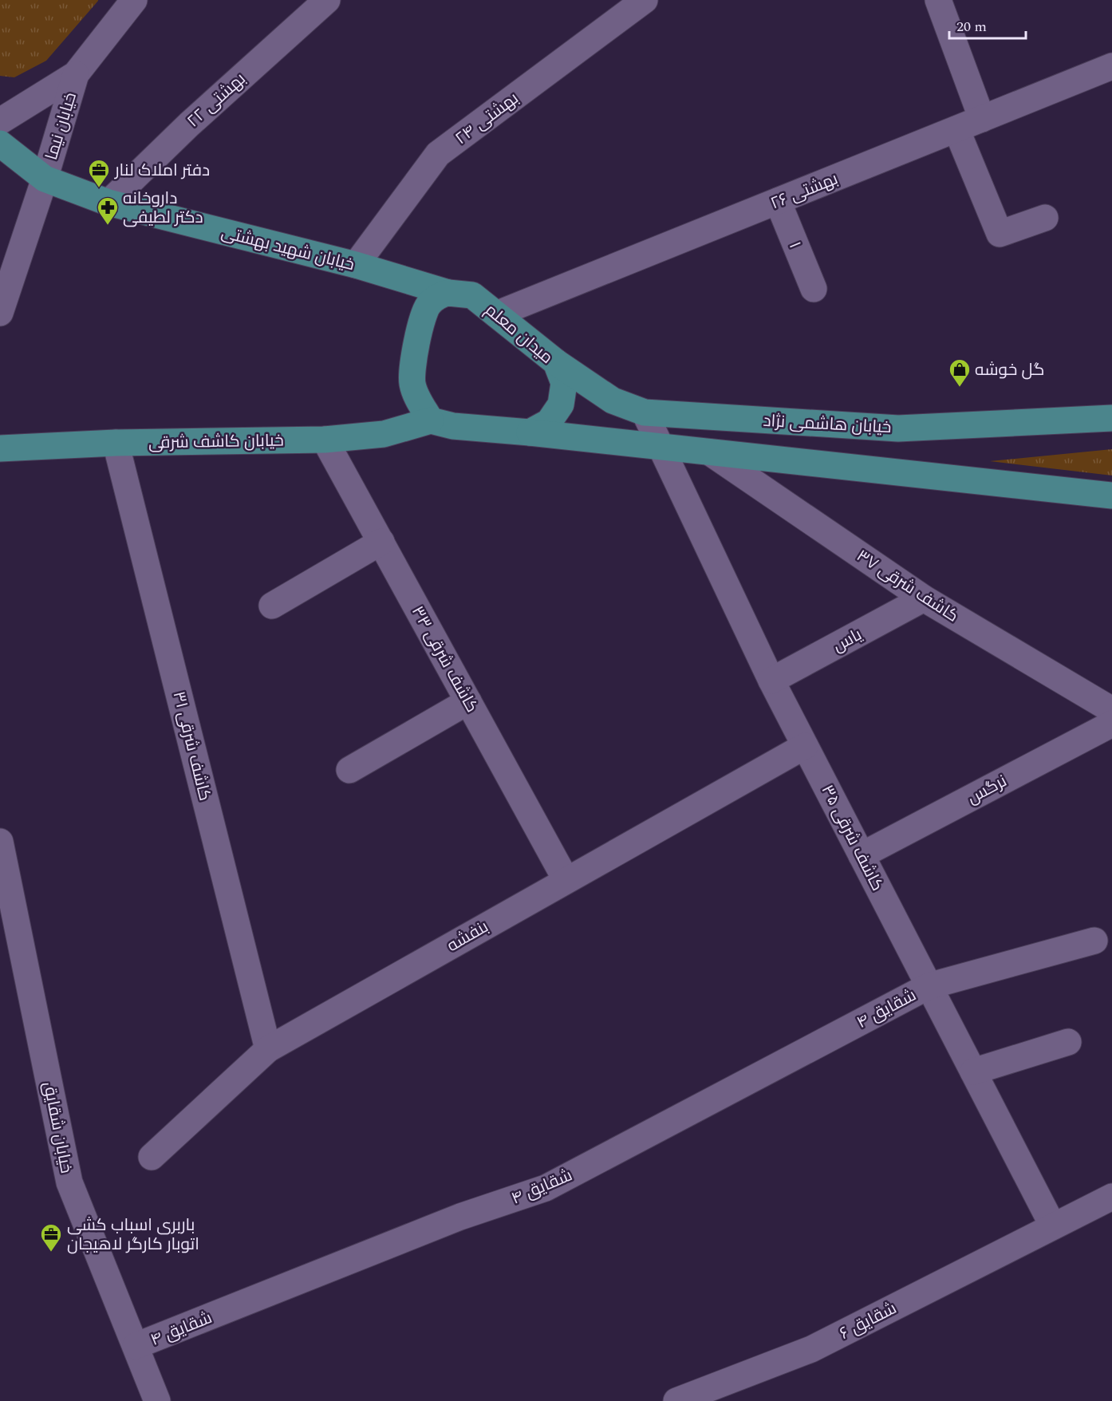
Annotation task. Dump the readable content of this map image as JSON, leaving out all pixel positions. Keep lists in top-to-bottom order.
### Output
{
  "streets": {
    "main road": [
      "خیابان شهید بهشتی",
      "میدان معلم",
      "خیابان هاشمی نژاد",
      "خیابان کاشف شرقی"
    ],
    "street": [
      "بهشتی ۲۲",
      "بهشتی ۲۴",
      "خیابان نیما",
      "بهشتی ۲۶",
      "۱",
      "کاشف شرقی ۳۷",
      "یاس",
      "کاشف شرقی ۳۳",
      "کاشف شرقی ۳۱",
      "نرگس",
      "کاشف شرقی ۳۵",
      "بنفشه",
      "شقایق ۴",
      "خیابان شقایق",
      "شقایق ۶"
    ]
  },
  "crossings": [
    ["بهشتی ۲۲", "خیابان شهید بهشتی"],
    ["بهشتی ۲۴", "خیابان شهید بهشتی"],
    ["خیابان نیما", "خیابان شهید بهشتی"],
    ["بهشتی ۲۶", "۱"],
    ["بهشتی ۲۶", "خیابان شهید بهشتی"],
    ["بهشتی ۲۶", "میدان معلم"],
    ["بهشتی ۲۶", "خیابان هاشمی نژاد"],
    ["بهشتی ۲۶", "خیابان کاشف شرقی"],
    ["خیابان شهید بهشتی", "میدان معلم"],
    ["خیابان شهید بهشتی", "خیابان هاشمی نژاد"],
    ["خیابان شهید بهشتی", "خیابان کاشف شرقی"],
    ["میدان معلم", "خیابان هاشمی نژاد"],
    ["میدان معلم", "خیابان کاشف شرقی"],
    ["خیابان هاشمی نژاد", "خیابان کاشف شرقی"],
    ["خیابان هاشمی نژاد", "کاشف شرقی ۳۵"],
    ["خیابان کاشف شرقی", "کاشف شرقی ۳۳"],
    ["خیابان کاشف شرقی", "کاشف شرقی ۳۱"],
    ["کاشف شرقی ۳۷", "یاس"],
    ["یاس", "کاشف شرقی ۳۵"],
    ["کاشف شرقی ۳۳", "بنفشه"],
    ["کاشف شرقی ۳۱", "بنفشه"],
    ["نرگس", "کاشف شرقی ۳۵"],
    ["کاشف شرقی ۳۵", "بنفشه"],
    ["کاشف شرقی ۳۵", "شقایق ۴"],
    ["کاشف شرقی ۳۵", "شقایق ۶"],
    ["شقایق ۴", "خیابان شقایق"]
  ],
  "places": {
    "office": ["دفتر املاک لنار", "باربری اسباب کشی اتوبار کارگر لاهیجان"],
    "pharmacy": ["داروخانه دکتر لطیفی"],
    "shop": ["گل خوشه"]
  },
  "scale_bar": "20 m"
}
